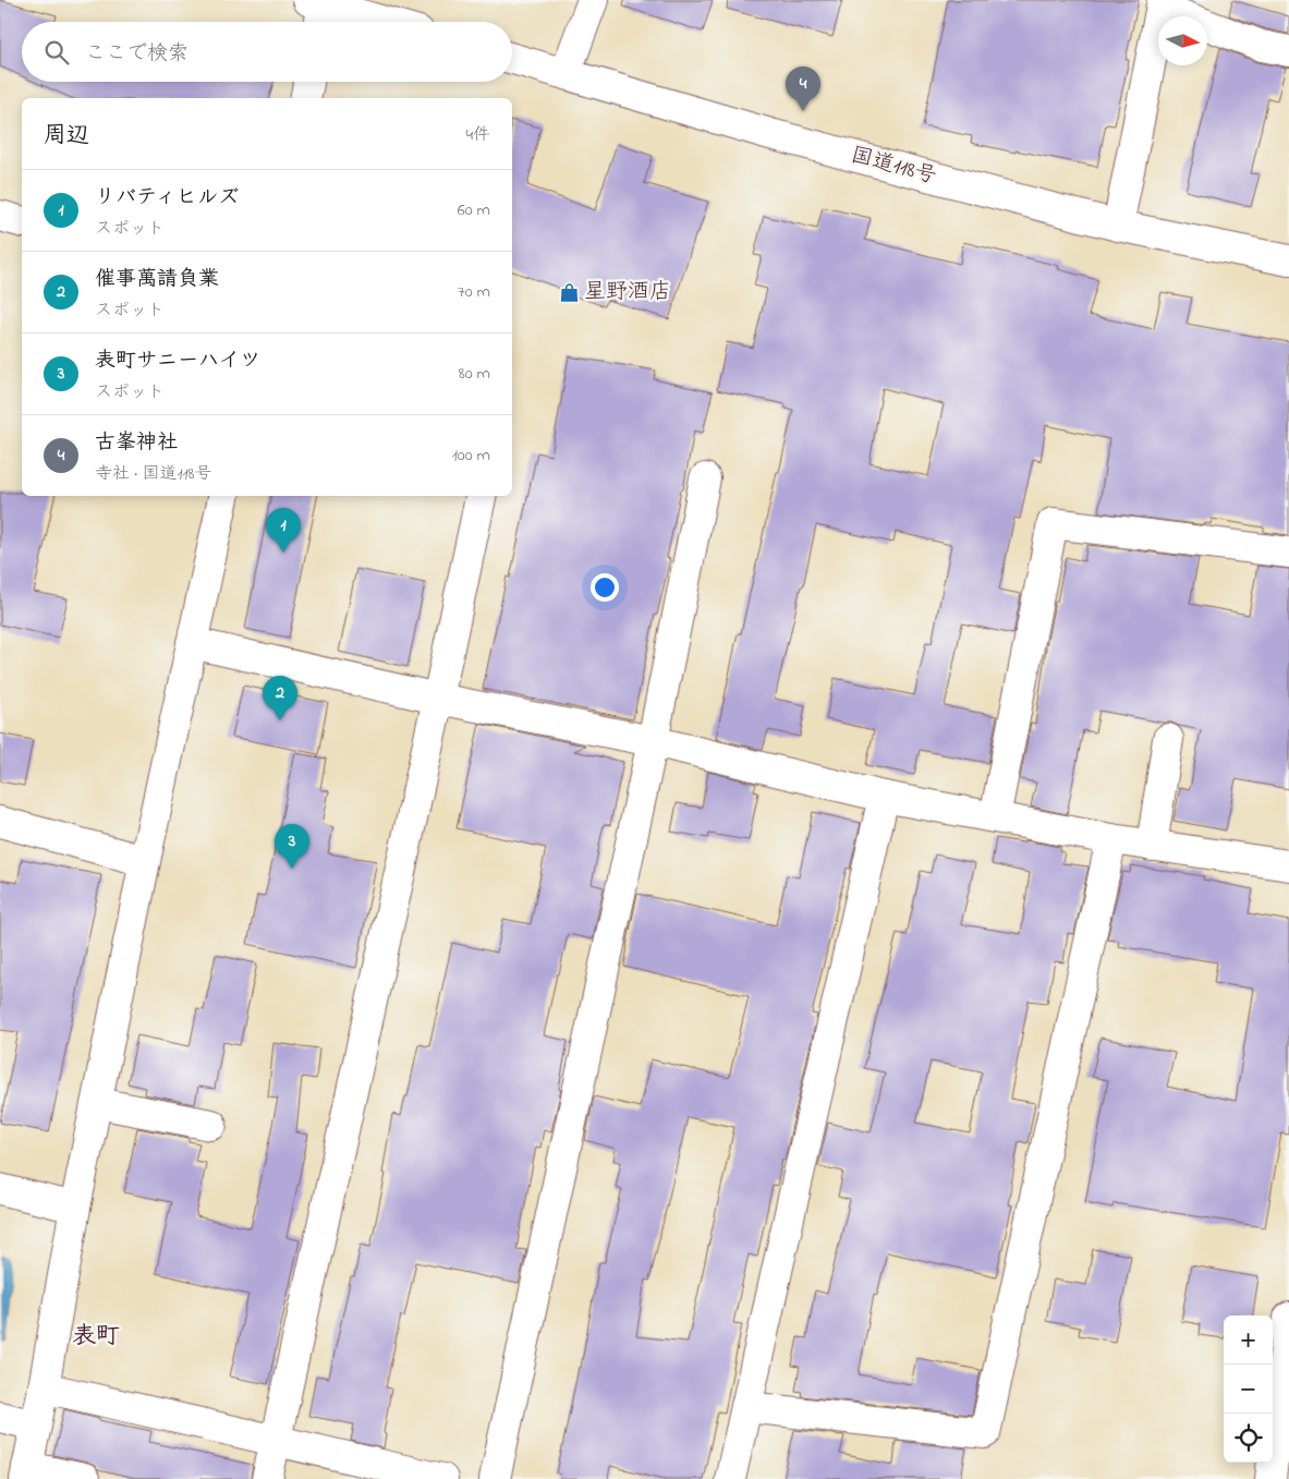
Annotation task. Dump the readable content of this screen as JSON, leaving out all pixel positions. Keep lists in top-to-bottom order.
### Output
{
  "streets": {
    "main road": ["国道118号"]
  },
  "districts": ["表町"],
  "places": {
    "shop": ["星野酒店"]
  },
  "north": "right",
  "page": {
    "search": "ここで検索",
    "pins": [
      "4",
      "1",
      "2",
      "3"
    ],
    "heading": ["周辺", "4件"],
    "list": [
      {
        "mark": "1",
        "name": "リバティヒルズ",
        "note": "スポット",
        "value": "60 m"
      },
      {
        "mark": "2",
        "name": "催事萬請負業",
        "note": "スポット",
        "value": "70 m"
      },
      {
        "mark": "3",
        "name": "表町サニーハイツ",
        "note": "スポット",
        "value": "80 m"
      },
      {
        "mark": "4",
        "name": "古峯神社",
        "note": "寺社 · 国道118号",
        "value": "100 m"
      }
    ],
    "map_buttons": ["+", "−"]
  }
}
